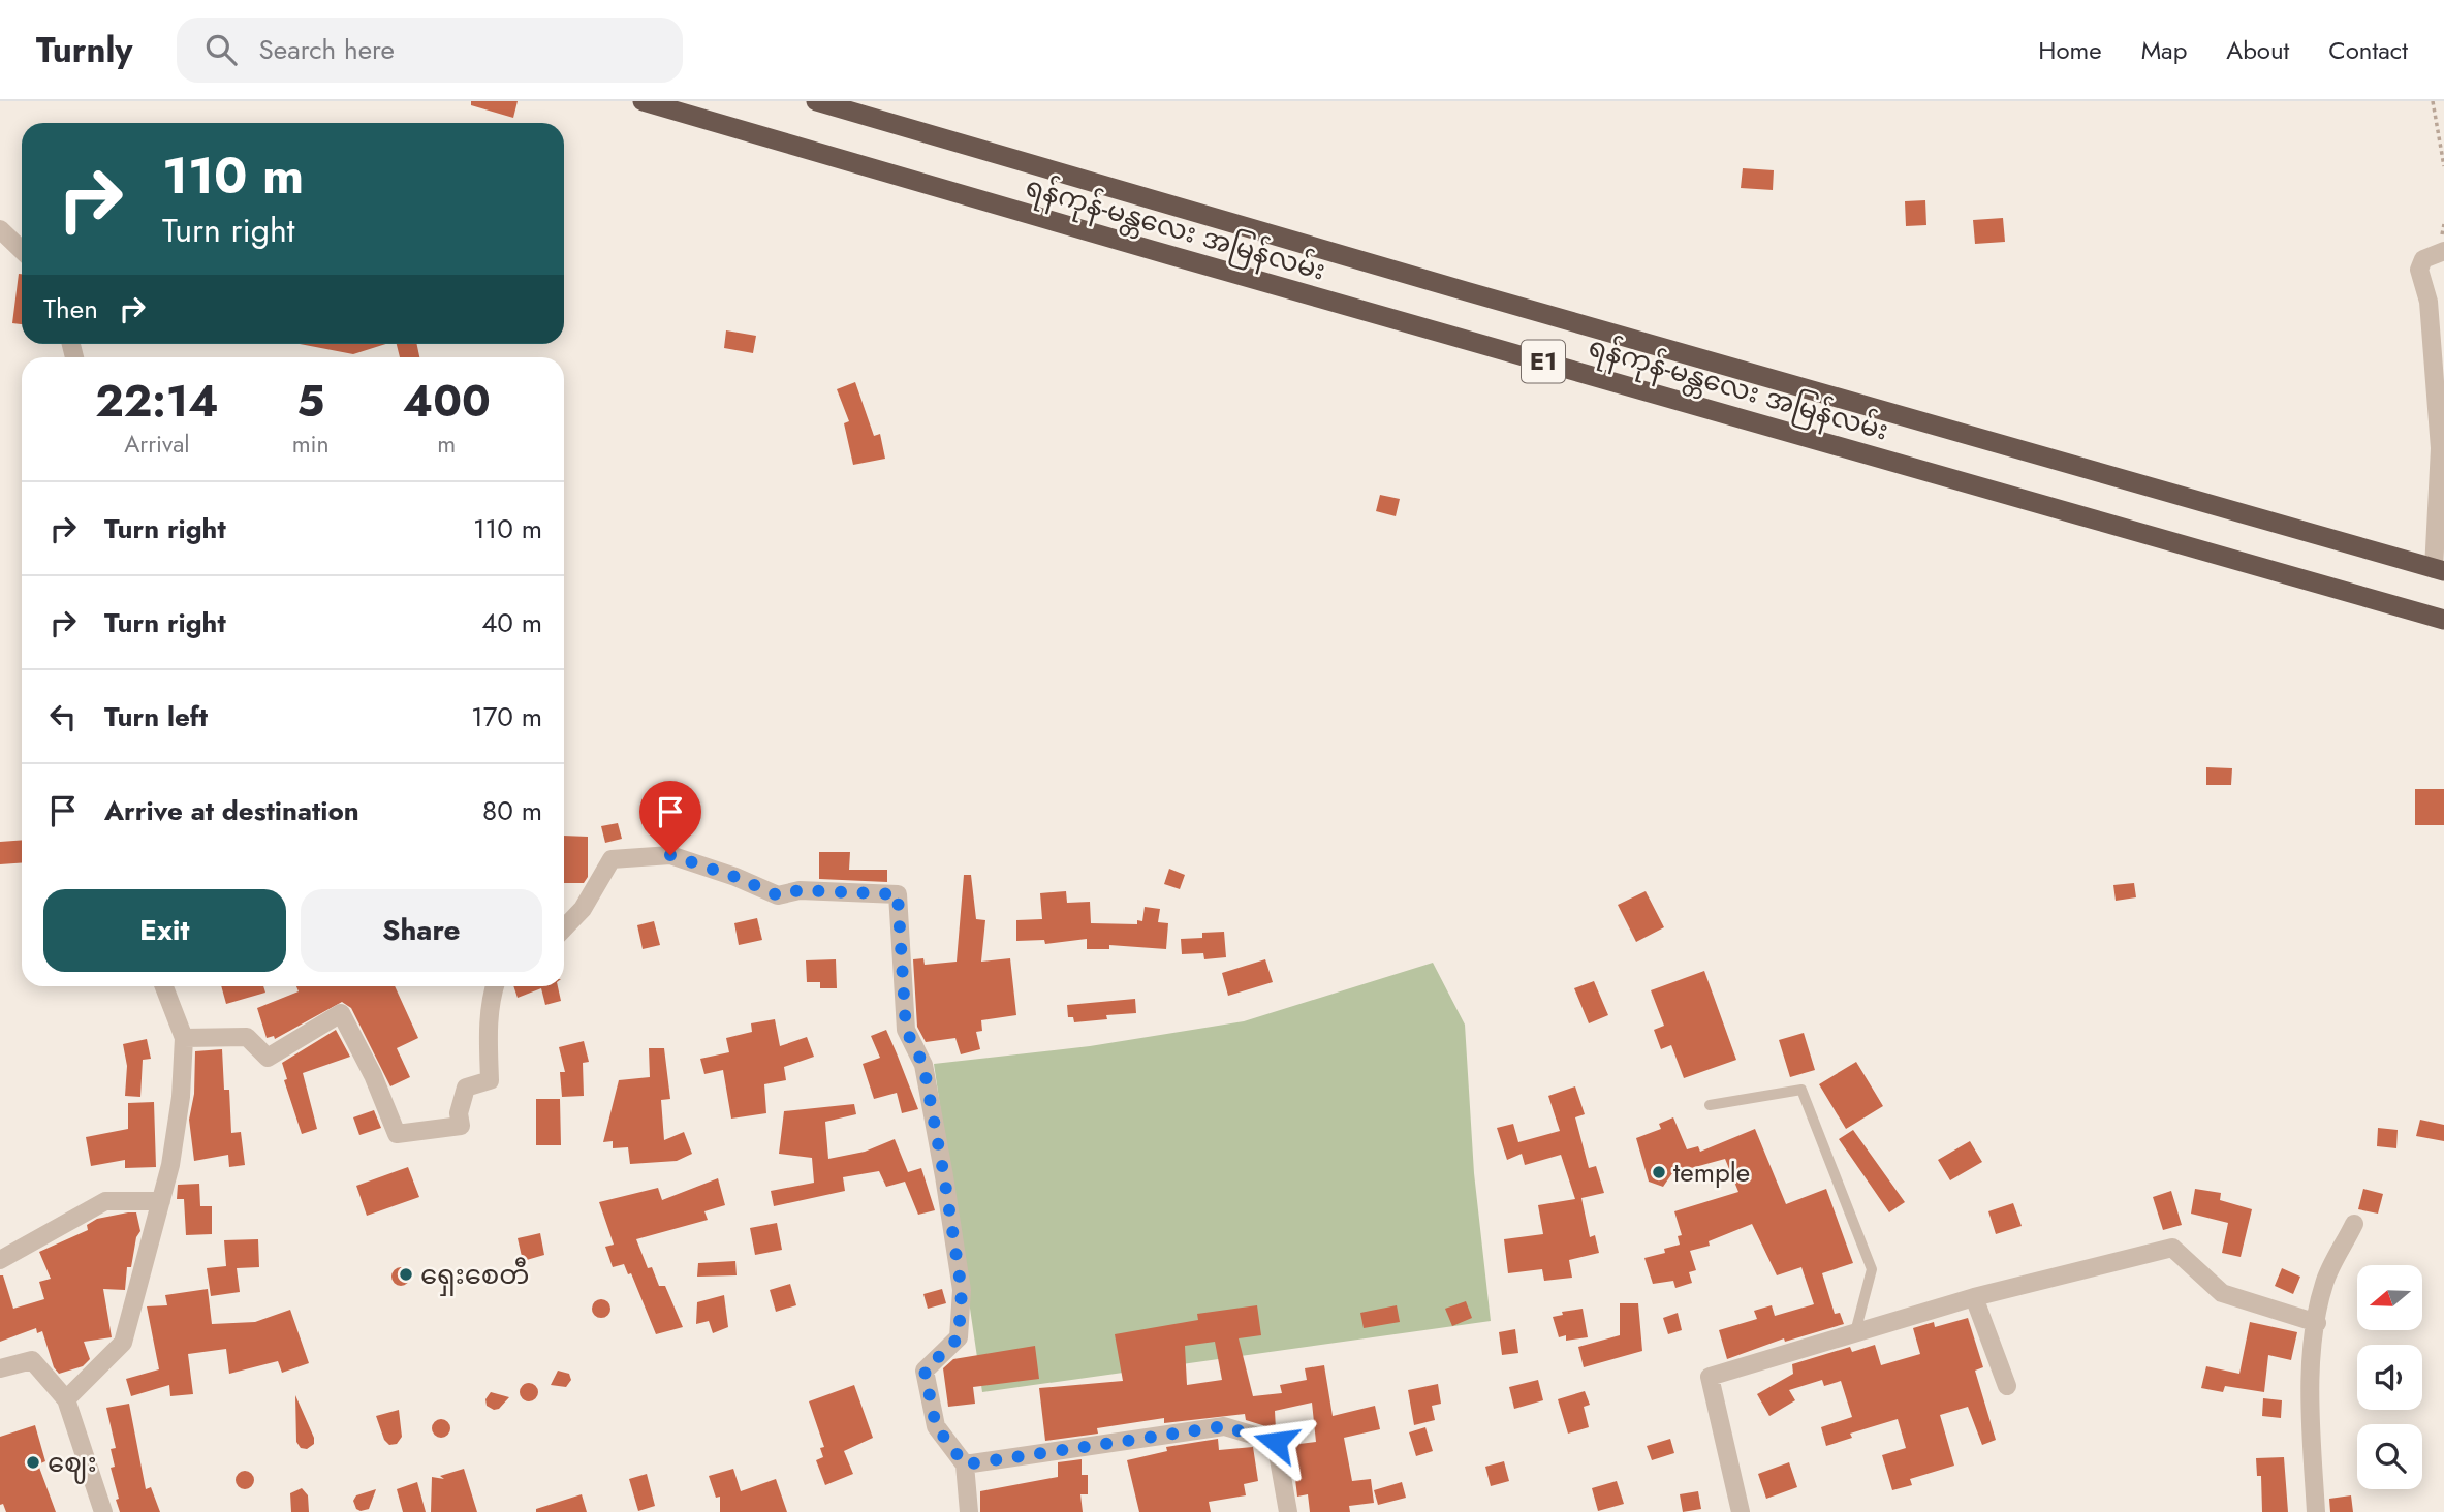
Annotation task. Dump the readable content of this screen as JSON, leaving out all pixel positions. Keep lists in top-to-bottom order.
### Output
{
  "streets": {
    "highway": ["ရန်ကုန်-မန္တလေး အမြန်လမ်း", "E1"]
  },
  "places": ["temple", "ရှေးစေတီ", "ဈေး"],
  "north": "left",
  "page": {
    "header": "Turnly",
    "search": "Search here",
    "nav": [
      "Home",
      "Map",
      "About",
      "Contact"
    ],
    "turn": ["110 m", "Turn right"],
    "then": "Then",
    "eta": [
      "22:14",
      "Arrival",
      "5",
      "min",
      "400",
      "m"
    ],
    "list": [
      {
        "name": "Turn right",
        "value": "110 m"
      },
      {
        "name": "Turn right",
        "value": "40 m"
      },
      {
        "name": "Turn left",
        "value": "170 m"
      },
      {
        "name": "Arrive at destination",
        "value": "80 m"
      }
    ],
    "buttons": ["Exit", "Share"]
  }
}
